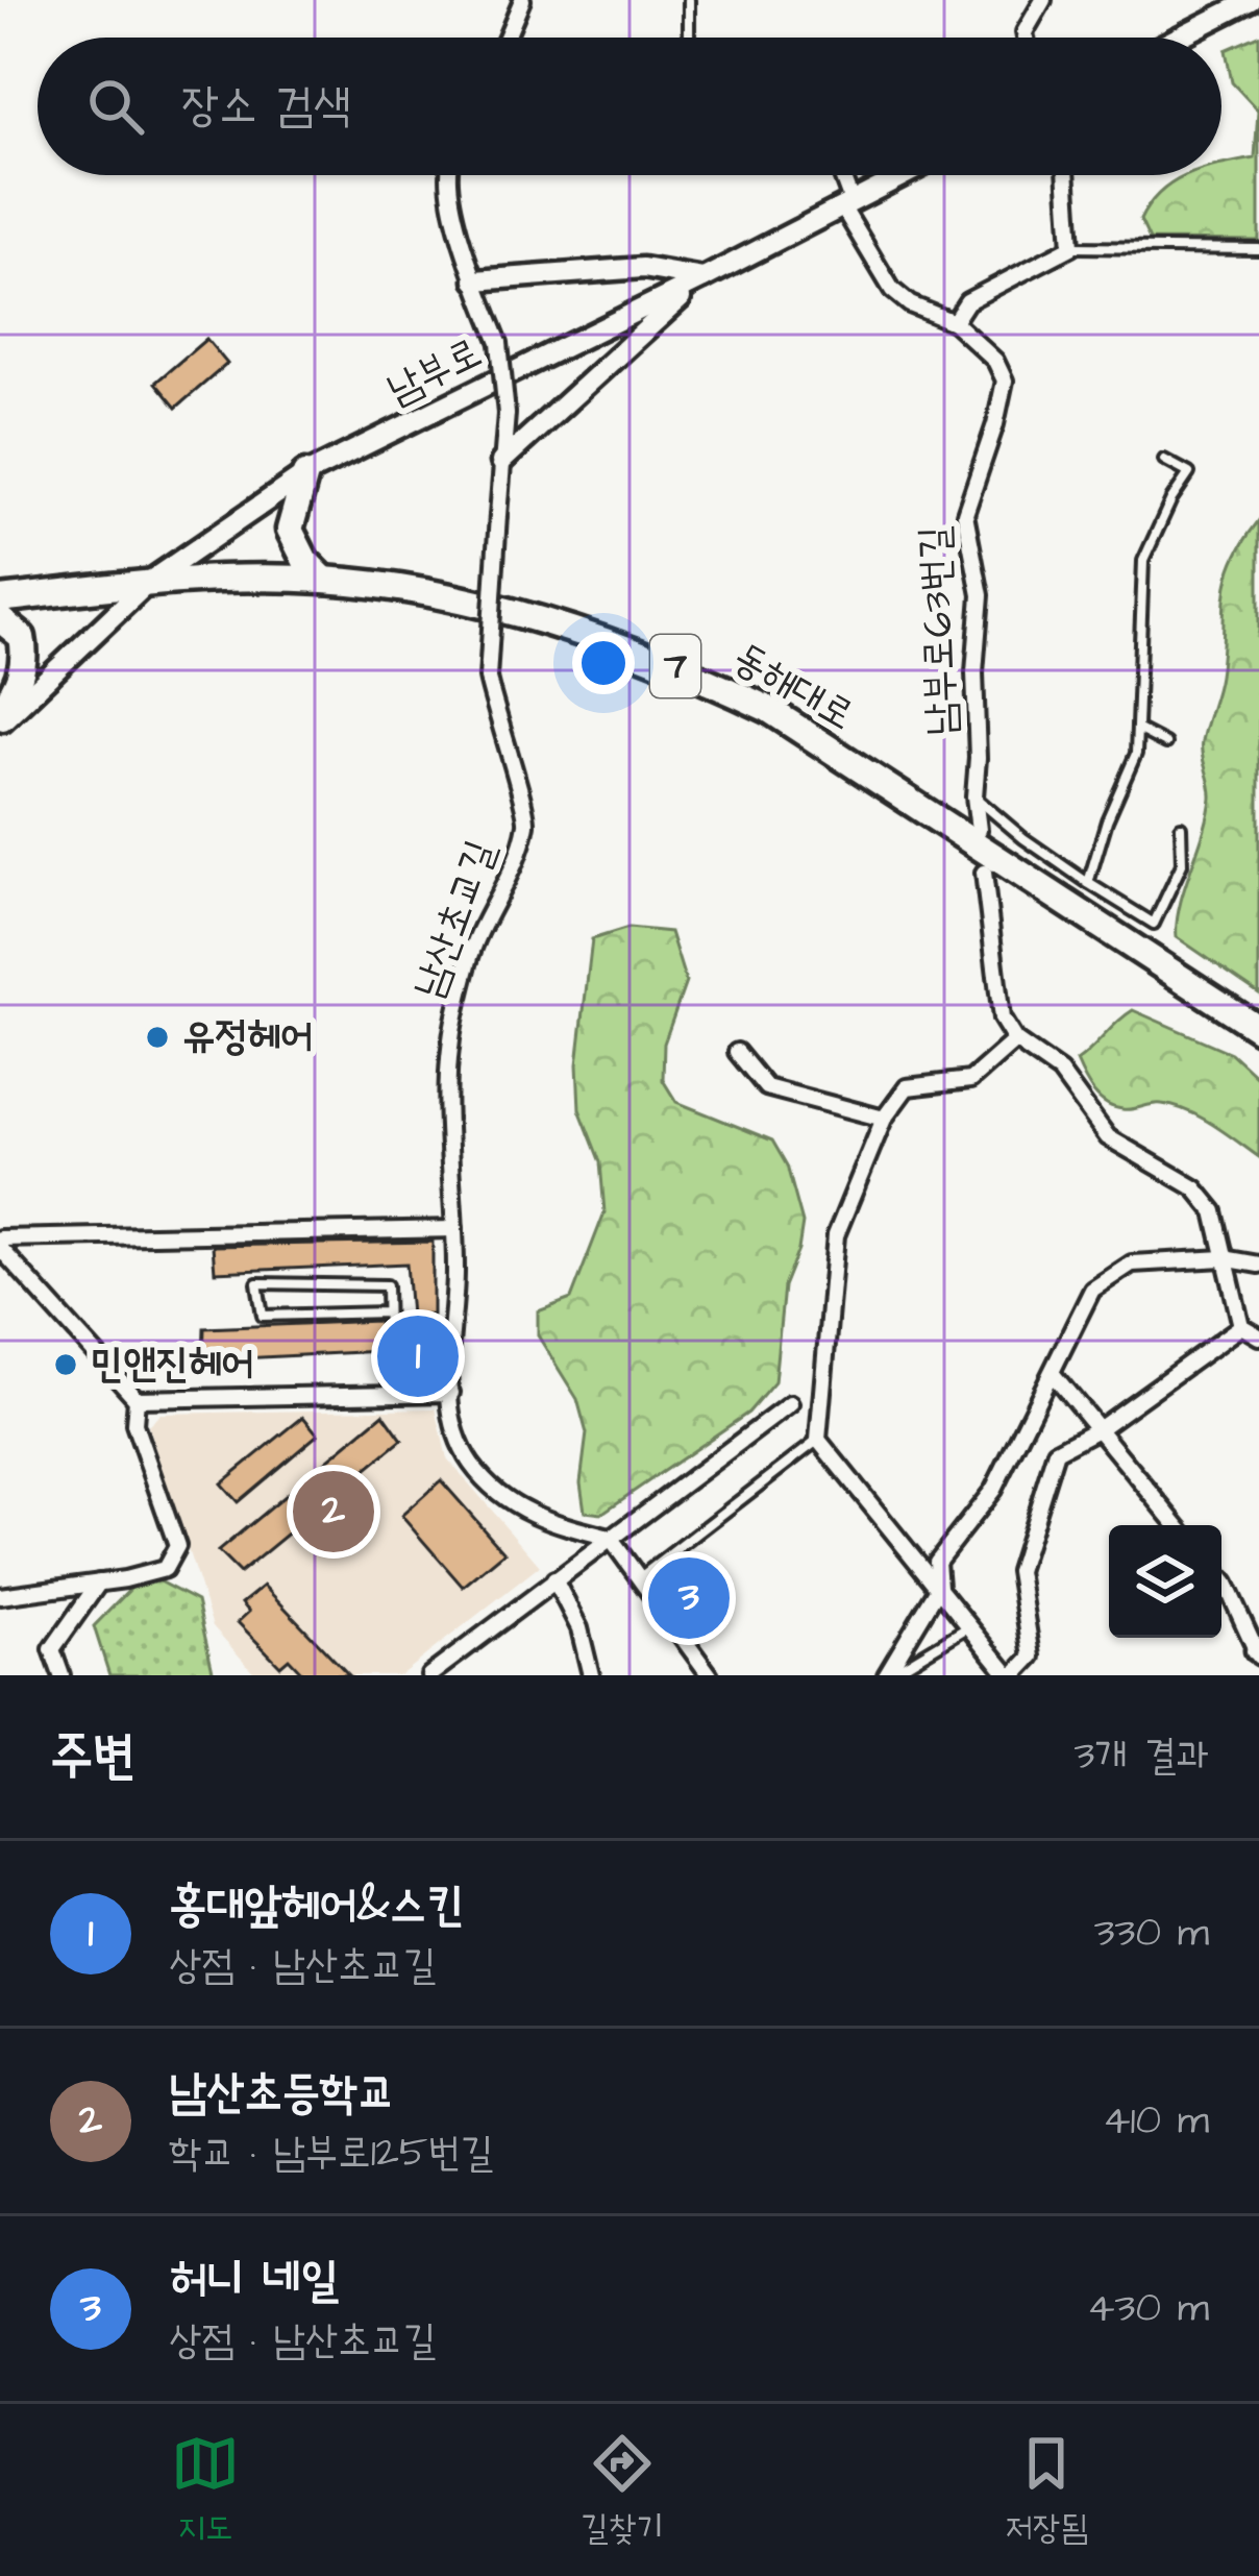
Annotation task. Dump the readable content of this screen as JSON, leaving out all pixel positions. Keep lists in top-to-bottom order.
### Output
{
  "streets": {
    "main road": ["7", "동해대로"],
    "street": ["남부로", "남부로63번길", "남산초교길"]
  },
  "crossings": [
    ["남부로", "남부로63번길"],
    ["남부로", "동해대로"]
  ],
  "places": ["유정헤어", "민앤진헤어"],
  "page": {
    "search": "장소 검색",
    "pins": ["1", "2", "3"],
    "heading": ["주변", "3개 결과"],
    "list": [
      {
        "mark": "1",
        "name": "홍대앞헤어&스킨",
        "note": "상점 · 남산초교길",
        "value": "330 m"
      },
      {
        "mark": "2",
        "name": "남산초등학교",
        "note": "학교 · 남부로125번길",
        "value": "410 m"
      },
      {
        "mark": "3",
        "name": "허니 네일",
        "note": "상점 · 남산초교길",
        "value": "430 m"
      }
    ],
    "nav": ["지도", "길찾기", "저장됨"]
  }
}
